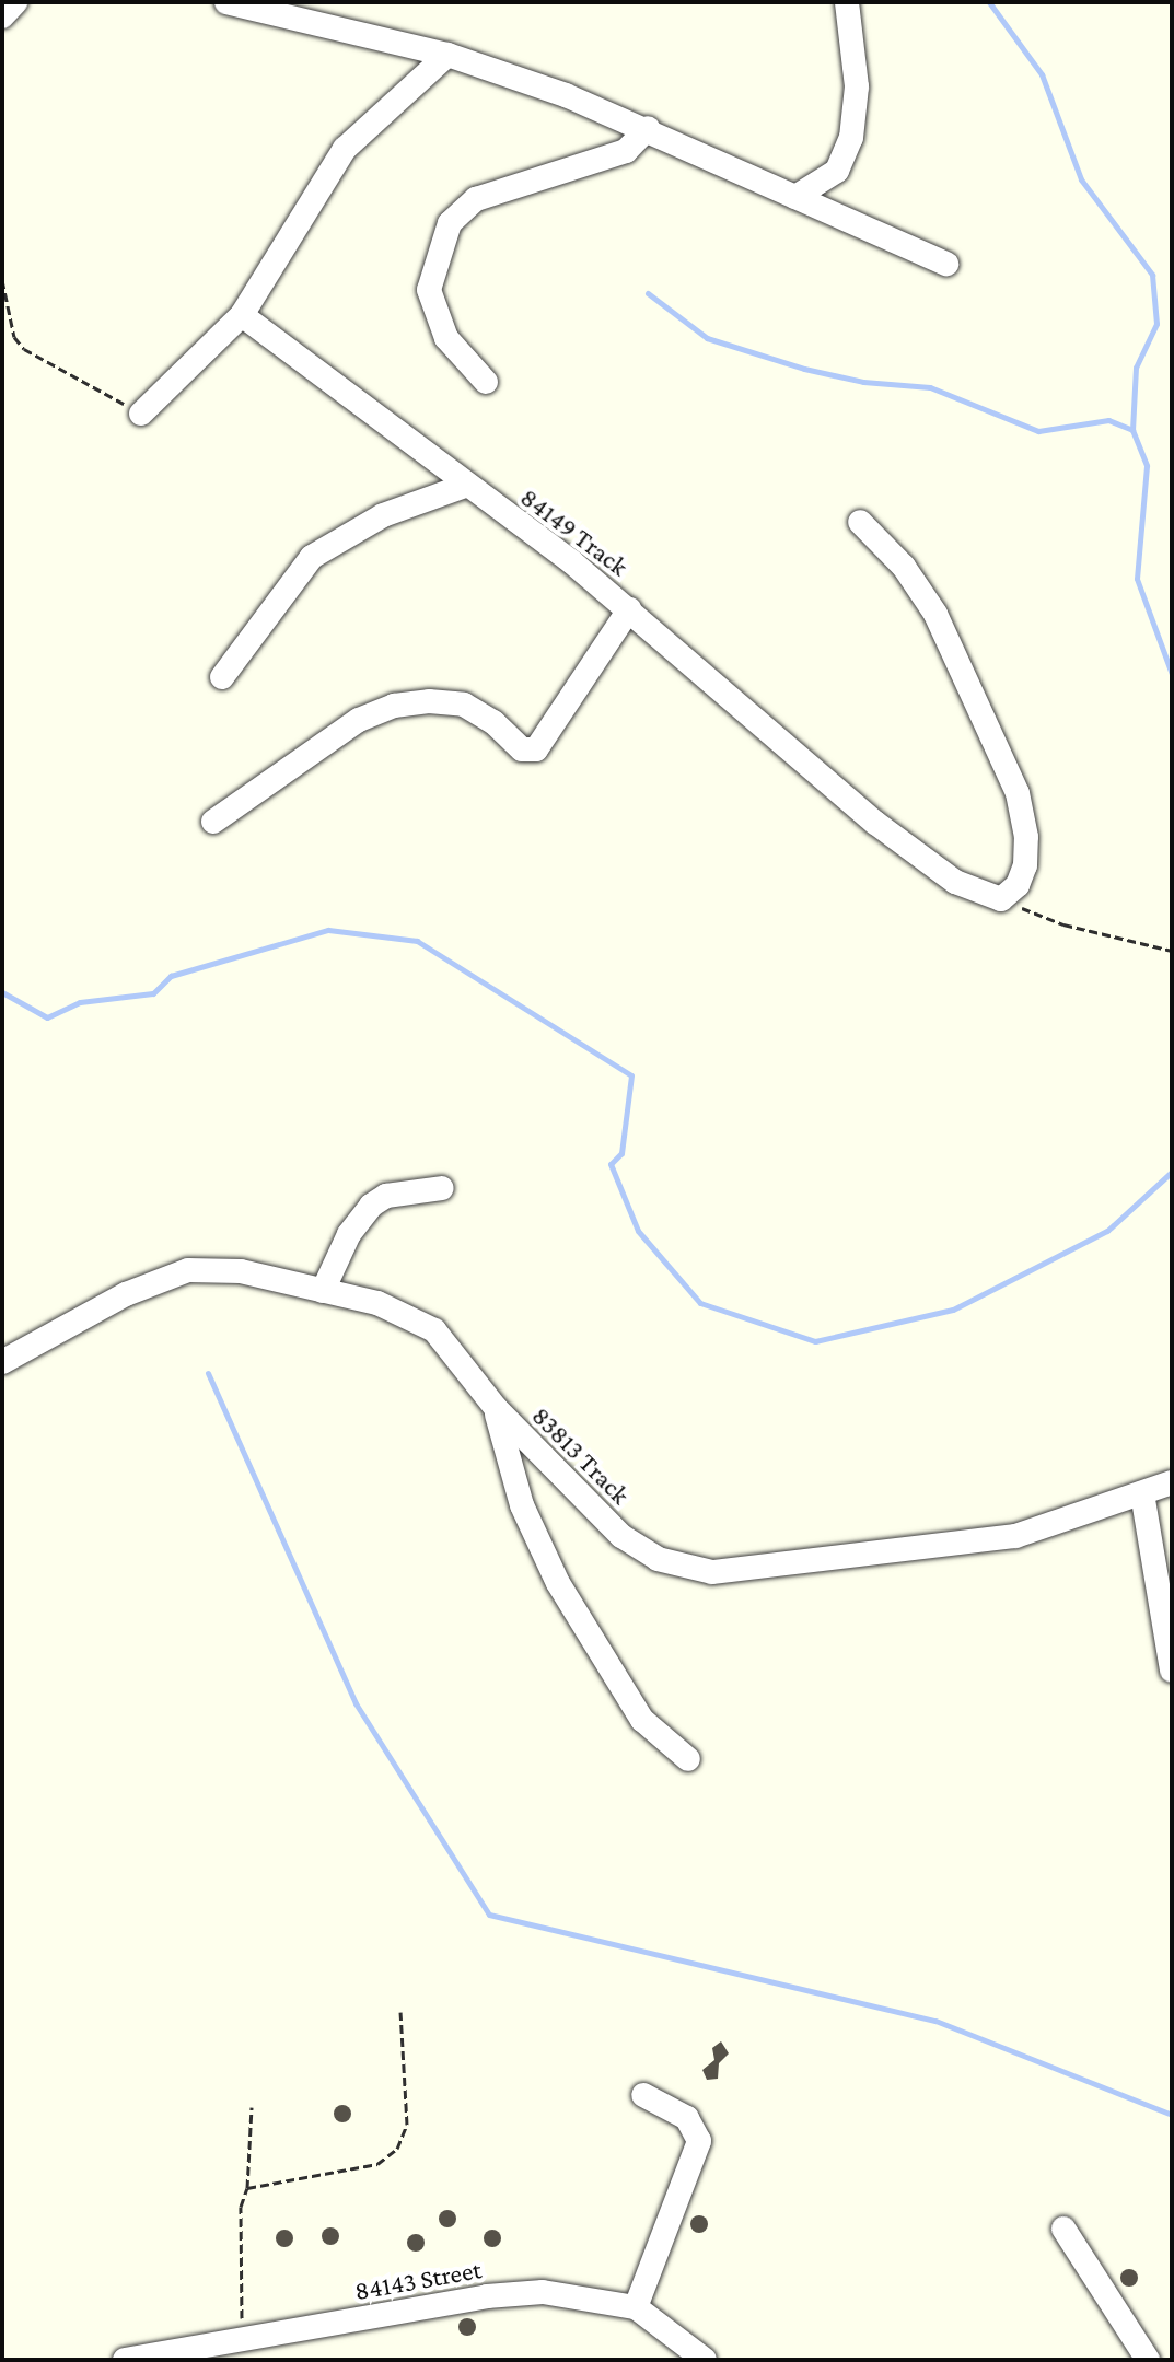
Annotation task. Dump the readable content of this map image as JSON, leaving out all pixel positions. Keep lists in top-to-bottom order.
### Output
{
  "streets": {
    "street": ["84149 Track", "83813 Track", "84143 Street"]
  }
}
